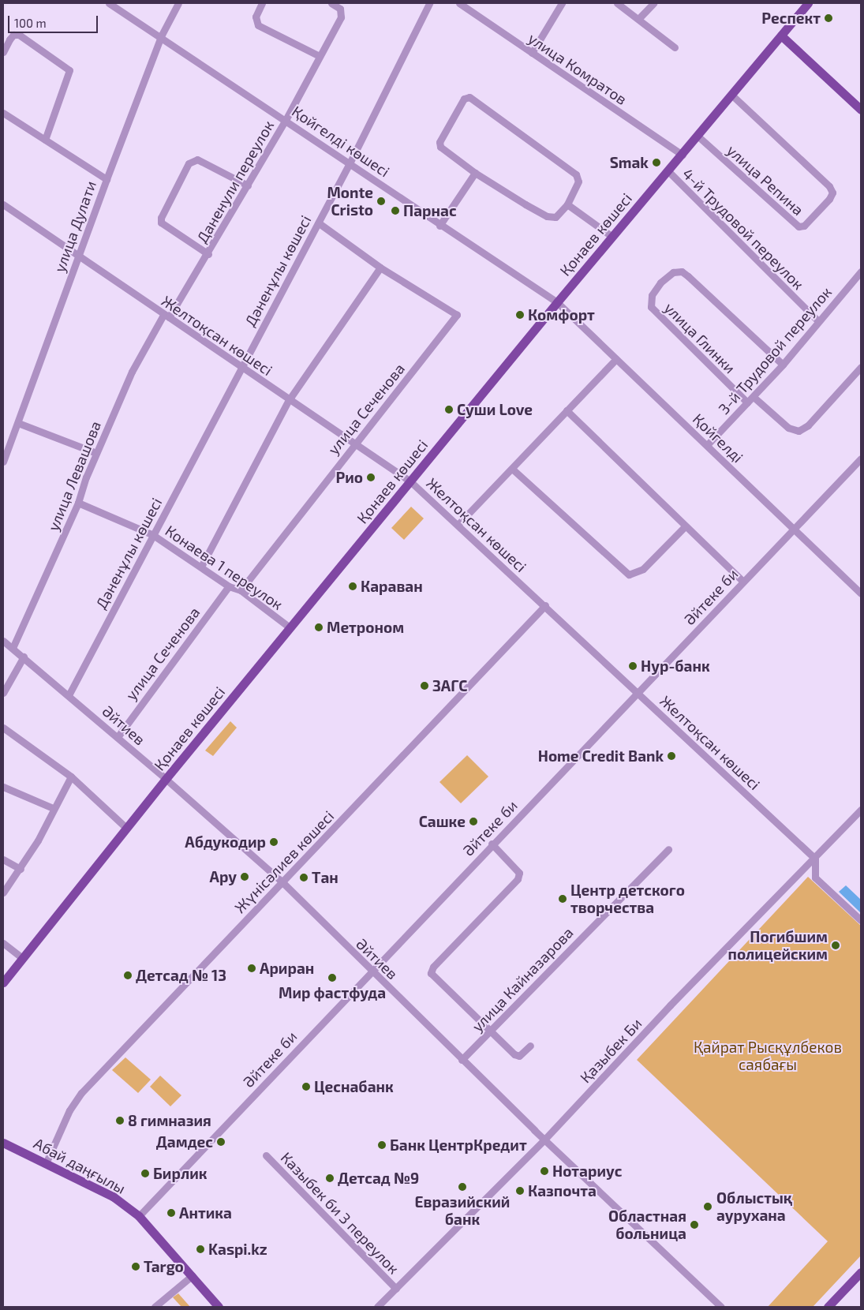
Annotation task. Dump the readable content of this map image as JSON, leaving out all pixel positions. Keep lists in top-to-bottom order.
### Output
{
  "streets": {
    "main road": ["Қонаев көшесі", "Абай даңғылы"],
    "street": [
      "улица Комратов",
      "Қойгелді көшесі",
      "улица Репина",
      "Даненули переулок",
      "улица Дулати",
      "4-й Трудовой переулок",
      "Дәненұлы көшесі",
      "Желтоқсан көшесі",
      "улица Глинки",
      "3-й Трудовой переулок",
      "улица Сеченова",
      "Қойгелді",
      "улица Левашова",
      "Конаева 1 переулок",
      "Әйтеке би",
      "Әйтиев",
      "Жүнісәлиев көшесі",
      "улица Кайназарова",
      "Қазыбек Би",
      "Казыбек би 3 переулок"
    ]
  },
  "crossings": [
    ["улица Комратов", "Қонаев көшесі"],
    ["Қойгелді көшесі", "Даненули переулок"],
    ["Қойгелді көшесі", "улица Дулати"],
    ["Қойгелді көшесі", "Қонаев көшесі"],
    ["Қойгелді көшесі", "Дәненұлы көшесі"],
    ["Қойгелді көшесі", "Қойгелді"],
    ["улица Репина", "Қонаев көшесі"],
    ["Даненули переулок", "Желтоқсан көшесі"],
    ["Даненули переулок", "улица Левашова"],
    ["улица Дулати", "Желтоқсан көшесі"],
    ["4-й Трудовой переулок", "Қонаев көшесі"],
    ["4-й Трудовой переулок", "3-й Трудовой переулок"],
    ["Қонаев көшесі", "Желтоқсан көшесі"],
    ["Қонаев көшесі", "Қойгелді"],
    ["Қонаев көшесі", "Конаева 1 переулок"],
    ["Қонаев көшесі", "Әйтиев"],
    ["Дәненұлы көшесі", "Желтоқсан көшесі"],
    ["Дәненұлы көшесі", "улица Сеченова"],
    ["Дәненұлы көшесі", "Конаева 1 переулок"],
    ["Дәненұлы көшесі", "Әйтиев"],
    ["Желтоқсан көшесі", "улица Сеченова"],
    ["Желтоқсан көшесі", "улица Левашова"],
    ["Желтоқсан көшесі", "Әйтеке би"],
    ["Желтоқсан көшесі", "Жүнісәлиев көшесі"],
    ["Желтоқсан көшесі", "Қазыбек Би"],
    ["улица Глинки", "3-й Трудовой переулок"],
    ["3-й Трудовой переулок", "Қойгелді"],
    ["улица Сеченова", "Конаева 1 переулок"],
    ["улица Сеченова", "Әйтиев"],
    ["Қойгелді", "Әйтеке би"],
    ["улица Левашова", "Конаева 1 переулок"],
    ["улица Левашова", "Әйтиев"],
    ["Әйтеке би", "Әйтиев"],
    ["Әйтеке би", "Абай даңғылы"],
    ["Әйтиев", "Жүнісәлиев көшесі"],
    ["Әйтиев", "улица Кайназарова"],
    ["Әйтиев", "Қазыбек Би"],
    ["Жүнісәлиев көшесі", "Абай даңғылы"],
    ["Қазыбек Би", "Казыбек би 3 переулок"]
  ],
  "parks": ["Қайрат Рысқұлбеков саябағы"],
  "places": [
    "Респект",
    "Smak",
    "Monte Cristo",
    "Парнас",
    "Комфорт",
    "Суши Love",
    "Рио",
    "Караван",
    "Метроном",
    "Нур-банк",
    "ЗАГС",
    "Home Credit Bank",
    "Сашке",
    "Абдукодир",
    "Ару",
    "Тан",
    "Центр детского творчества",
    "Погибшим полицейским",
    "Ариран",
    "Детсад № 13",
    "Мир фастфуда",
    "Цеснабанк",
    "8 гимназия",
    "Дамдес",
    "Банк ЦентрКредит",
    "Нотариус",
    "Бирлик",
    "Детсад №9",
    "Евразийский банк",
    "Казпочта",
    "Облыстық аурухана",
    "Антика",
    "Областная больница",
    "Kaspi.kz",
    "Targo"
  ],
  "scale_bar": "100 m"
}
